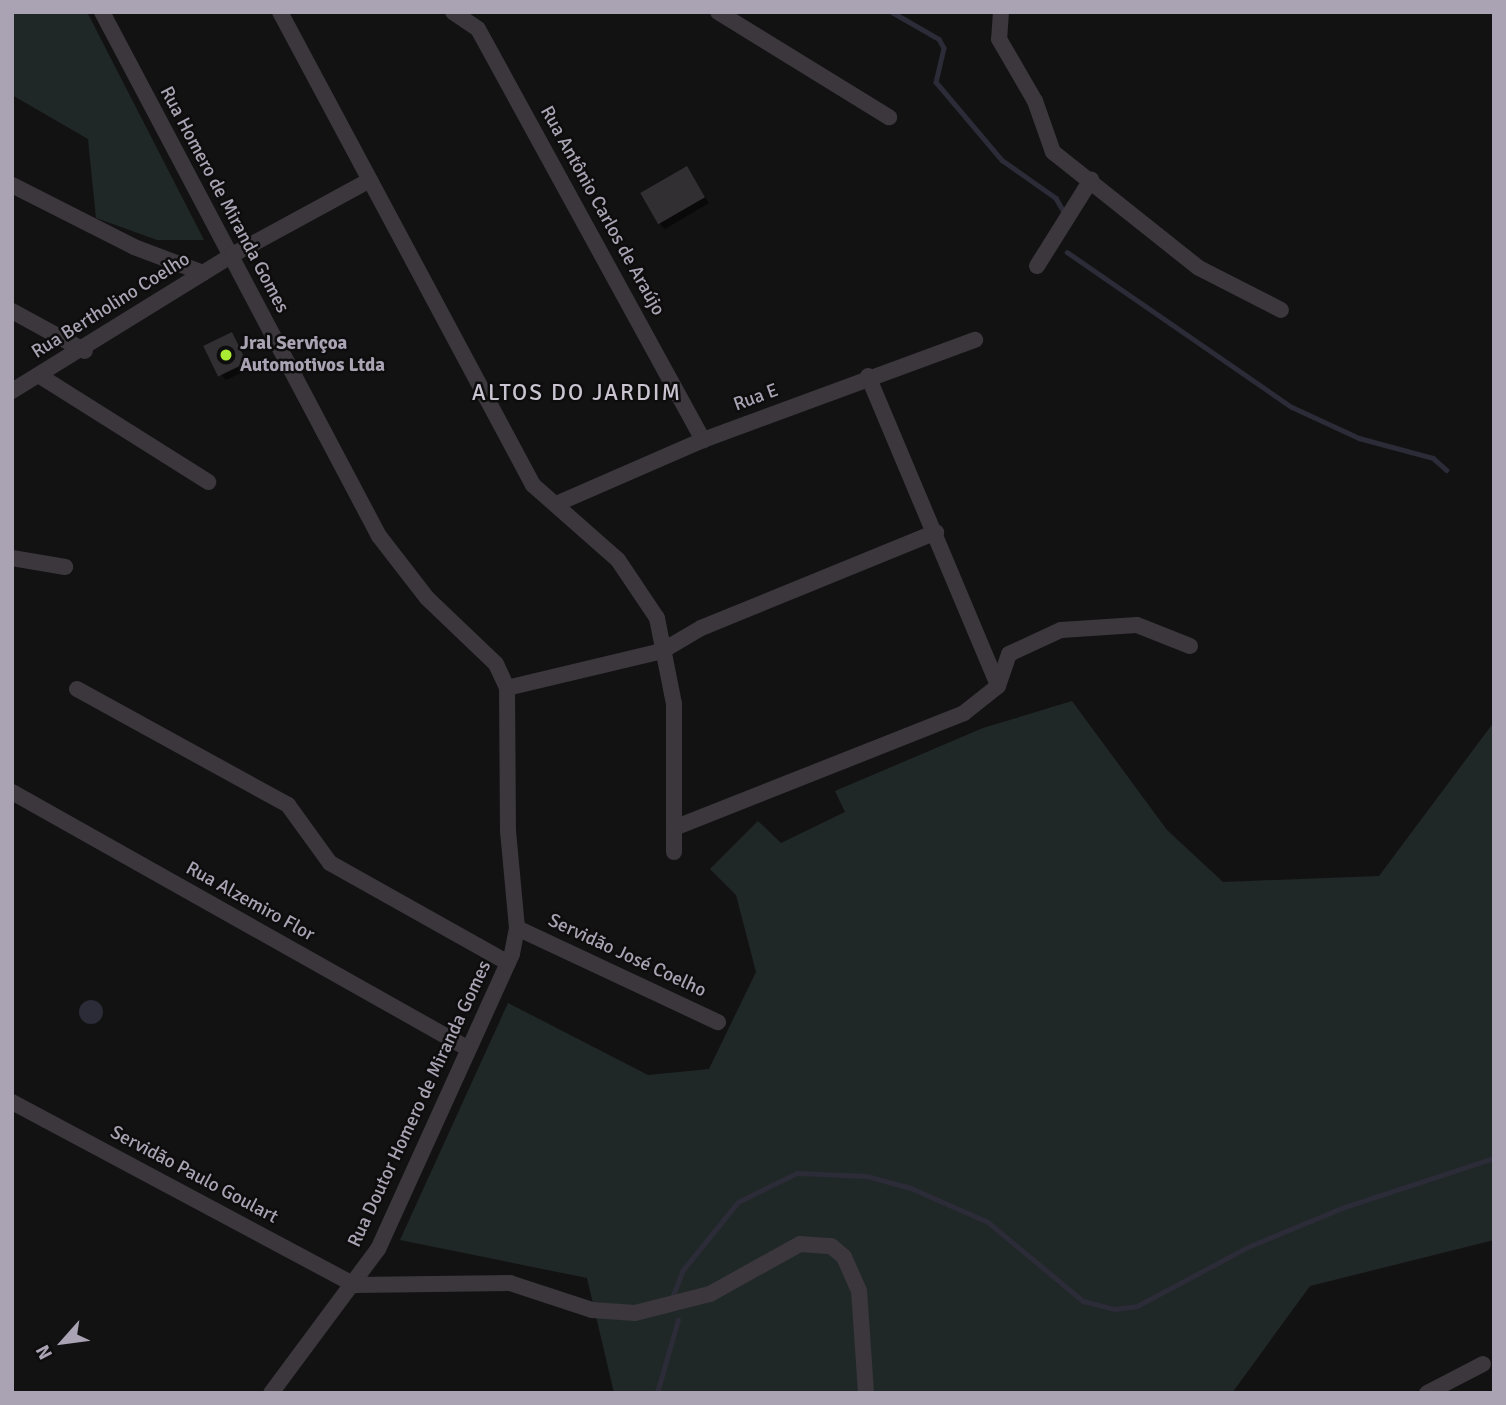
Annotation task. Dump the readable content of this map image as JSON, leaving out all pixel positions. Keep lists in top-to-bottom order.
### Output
{
  "streets": {
    "street": [
      "Rua Homero de Miranda Gomes",
      "Rua Antônio Carlos de Araújo",
      "Rua Bertholino Coelho",
      "Rua E",
      "Rua Alzemiro Flor",
      "Servidão José Coelho",
      "Rua Doutor Homero de Miranda Gomes",
      "Servidão Paulo Goulart"
    ]
  },
  "crossings": [
    ["Rua Homero de Miranda Gomes", "Rua Bertholino Coelho"],
    ["Rua Homero de Miranda Gomes", "Servidão José Coelho"],
    ["Rua Homero de Miranda Gomes", "Rua Doutor Homero de Miranda Gomes"],
    ["Rua Antônio Carlos de Araújo", "Rua E"],
    ["Rua Alzemiro Flor", "Rua Doutor Homero de Miranda Gomes"],
    ["Servidão José Coelho", "Rua Doutor Homero de Miranda Gomes"],
    ["Rua Doutor Homero de Miranda Gomes", "Servidão Paulo Goulart"]
  ],
  "districts": ["ALTOS DO JARDIM"],
  "places": ["Jral Serviçoa Automotivos Ltda"],
  "north": "bottom left"
}
